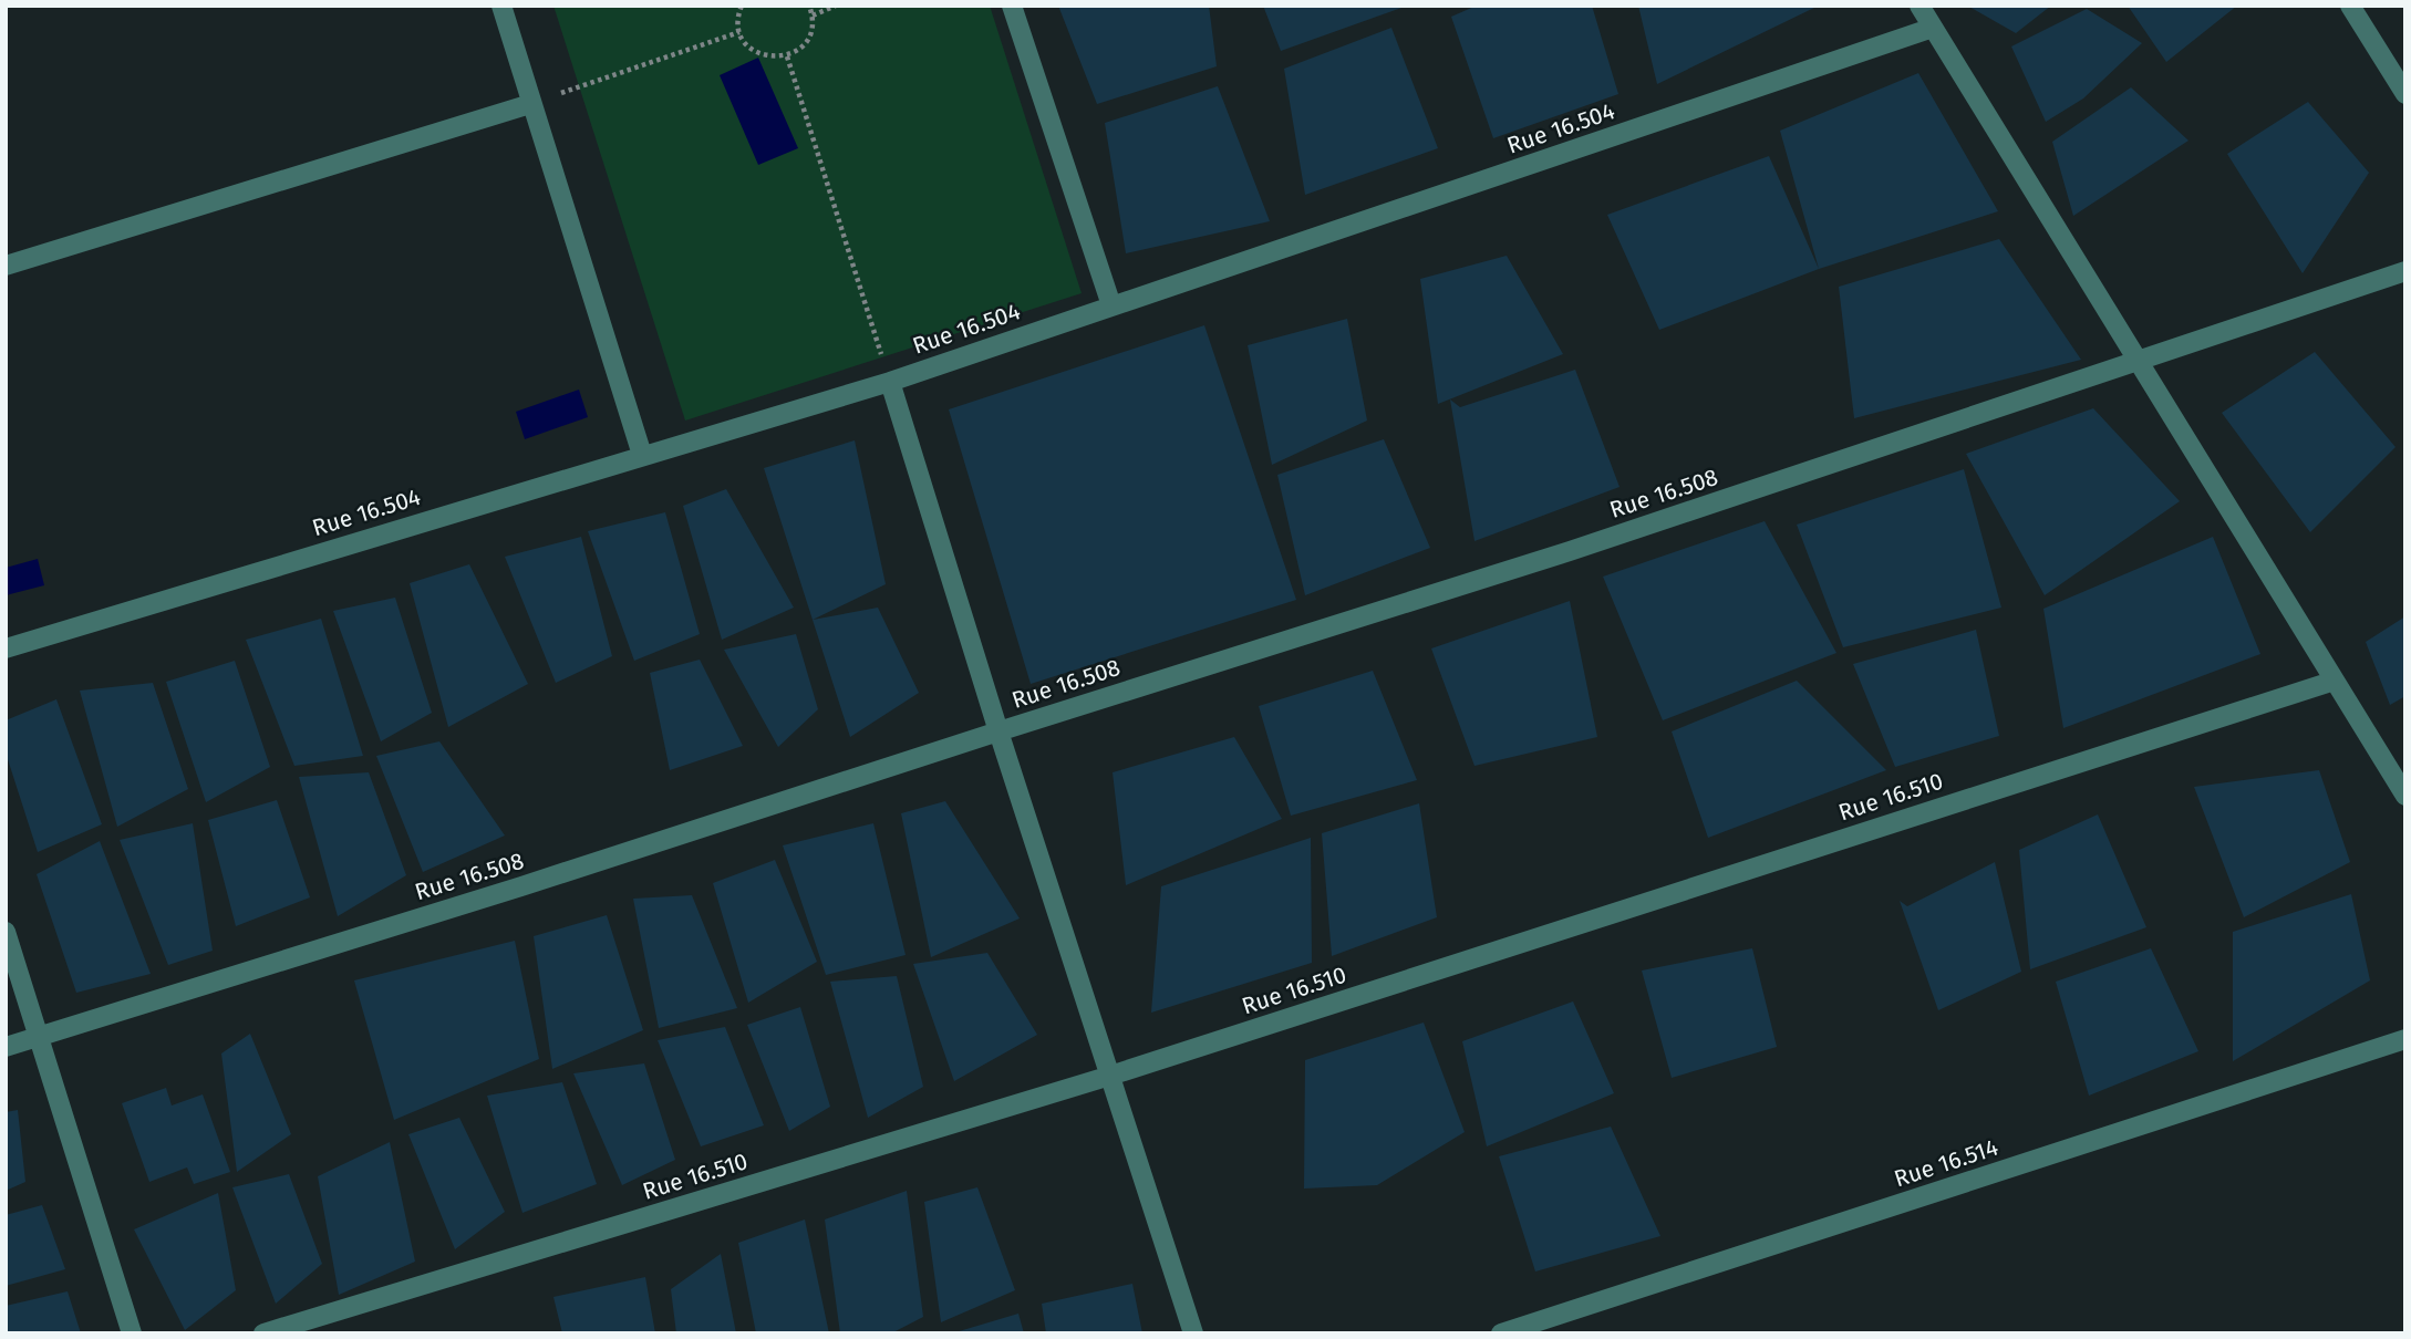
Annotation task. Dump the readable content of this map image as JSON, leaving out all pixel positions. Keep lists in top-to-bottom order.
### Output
{
  "streets": {
    "street": [
      "Rue 16.504",
      "Rue 16.508",
      "Rue 16.510",
      "Rue 16.514"
    ]
  }
}
